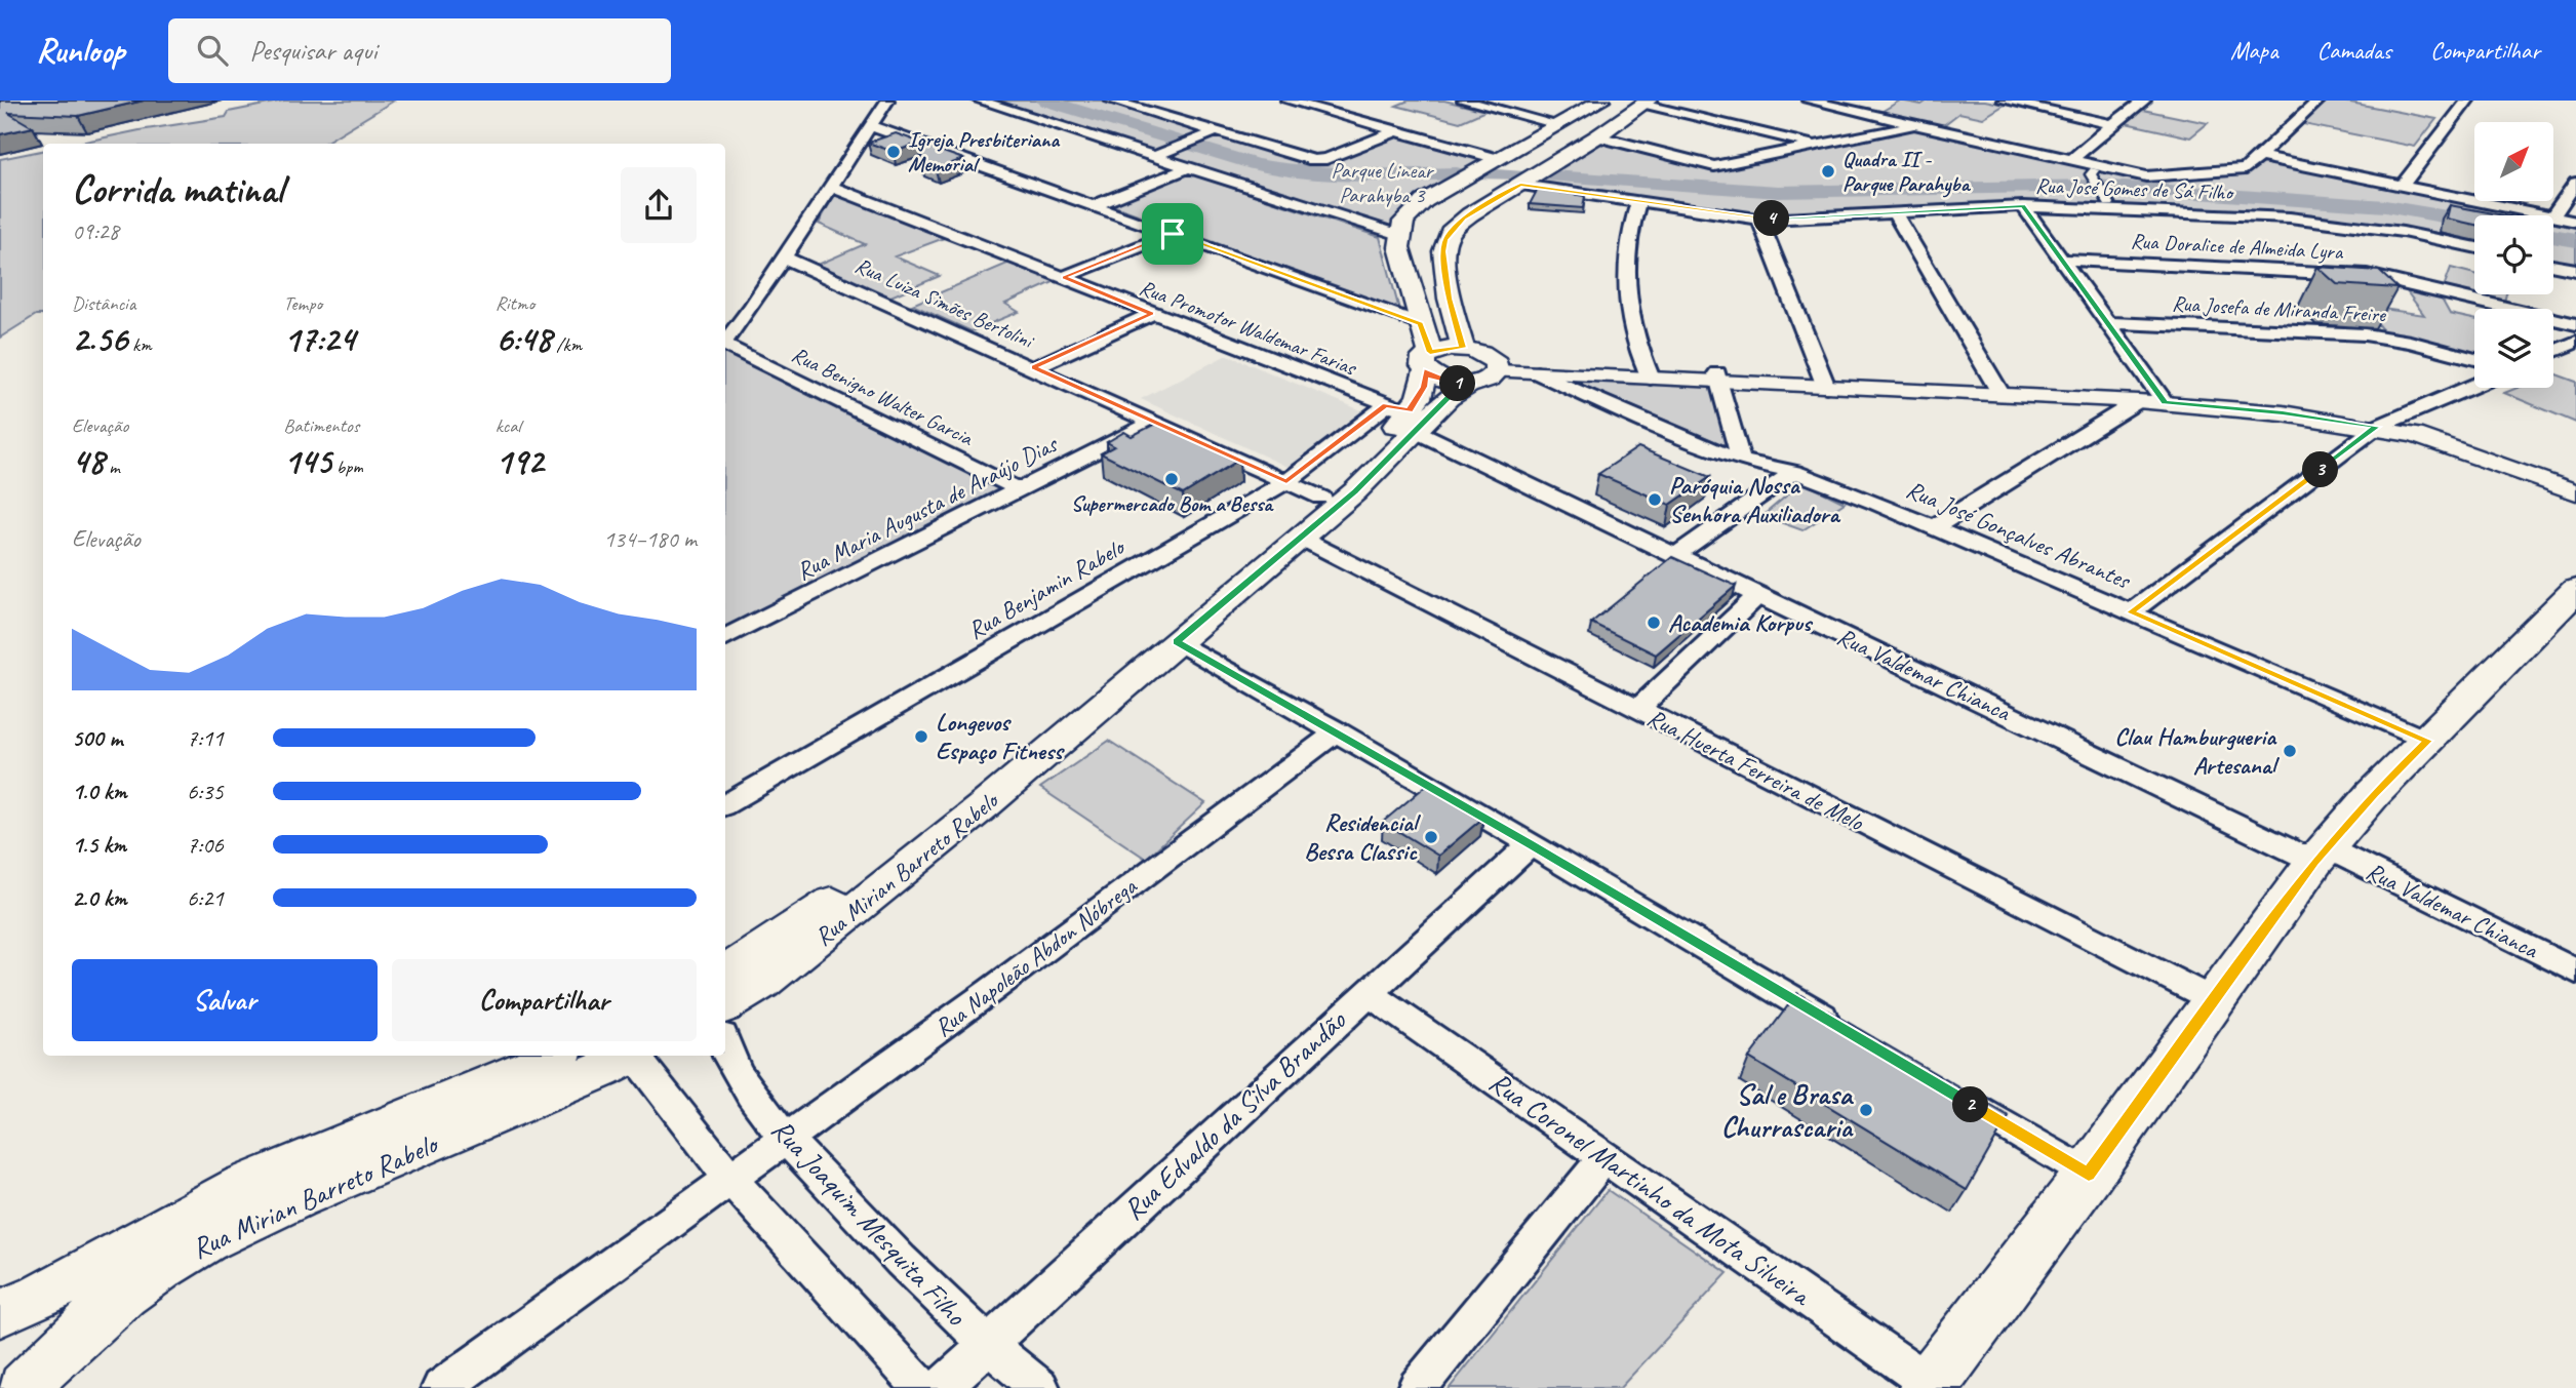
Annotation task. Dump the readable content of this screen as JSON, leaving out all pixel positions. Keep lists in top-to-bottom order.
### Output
{
  "streets": {
    "main road": ["Rua Mirian Barreto Rabelo"],
    "street": [
      "Rua José Gomes de Sá Filho",
      "Rua Doralice de Almeida Lyra",
      "Rua Luiza Simões Bertolini",
      "Rua Josefa de Miranda Freire",
      "Rua Promotor Waldemar Farias",
      "Rua Benigno Walter Garcia",
      "Rua Maria Augusta de Araújo Dias",
      "Rua José Gonçalves Abrantes",
      "Rua Benjamin Rabelo",
      "Rua Valdemar Chianca",
      "Rua Huerta Ferreira de Melo",
      "Rua Napoleão Abdon Nóbrega",
      "Rua Edvaldo da Silva Brandão",
      "Rua Coronel Martinho da Mota Silveira",
      "Rua Joaquim Mesquita Filho"
    ]
  },
  "crossings": [
    ["Rua Luiza Simões Bertolini", "Rua Maria Augusta de Araújo Dias"],
    ["Rua Luiza Simões Bertolini", "Rua Benjamin Rabelo"],
    ["Rua Luiza Simões Bertolini", "Rua Mirian Barreto Rabelo"],
    ["Rua Promotor Waldemar Farias", "Rua Benjamin Rabelo"],
    ["Rua Promotor Waldemar Farias", "Rua Valdemar Chianca"],
    ["Rua Promotor Waldemar Farias", "Rua Mirian Barreto Rabelo"],
    ["Rua Benigno Walter Garcia", "Rua Maria Augusta de Araújo Dias"],
    ["Rua Benjamin Rabelo", "Rua Valdemar Chianca"],
    ["Rua Benjamin Rabelo", "Rua Mirian Barreto Rabelo"],
    ["Rua Valdemar Chianca", "Rua Mirian Barreto Rabelo"],
    ["Rua Huerta Ferreira de Melo", "Rua Mirian Barreto Rabelo"],
    ["Rua Napoleão Abdon Nóbrega", "Rua Joaquim Mesquita Filho"],
    ["Rua Edvaldo da Silva Brandão", "Rua Coronel Martinho da Mota Silveira"],
    ["Rua Edvaldo da Silva Brandão", "Rua Joaquim Mesquita Filho"]
  ],
  "parks": ["Parque Linear Parahyba 3"],
  "places": [
    "Igreja Presbiteriana Memorial",
    "Quadra II - Parque Parahyba",
    "Supermercado Bom a Bessa",
    "Paróquia Nossa Senhora Auxiliadora",
    "Academia Korpus",
    "Longevos Espaço Fitness",
    "Clau Hamburgueria Artesanal",
    "Residencial Bessa Classic",
    "Sal e Brasa Churrascaria"
  ],
  "north": "top right",
  "page": {
    "header": "Runloop",
    "search": "Pesquisar aqui",
    "nav": ["Mapa", "Camadas", "Compartilhar"],
    "heading": ["Corrida matinal", "09:28"],
    "pins": [
      "4",
      "1",
      "3",
      "2"
    ],
    "stats": [
      ["Distância", "2.56 km"],
      ["Tempo", "17:24"],
      ["Ritmo", "6:48 /km"],
      ["Elevação", "48 m"],
      ["Batimentos", "145 bpm"],
      ["kcal", "192"]
    ],
    "chart": ["Elevação", "134–180 m"],
    "list": [
      {
        "name": "500 m",
        "note": "7:11"
      },
      {
        "name": "1.0 km",
        "note": "6:35"
      },
      {
        "name": "1.5 km",
        "note": "7:06"
      },
      {
        "name": "2.0 km",
        "note": "6:21"
      }
    ],
    "buttons": ["Salvar", "Compartilhar"]
  }
}
